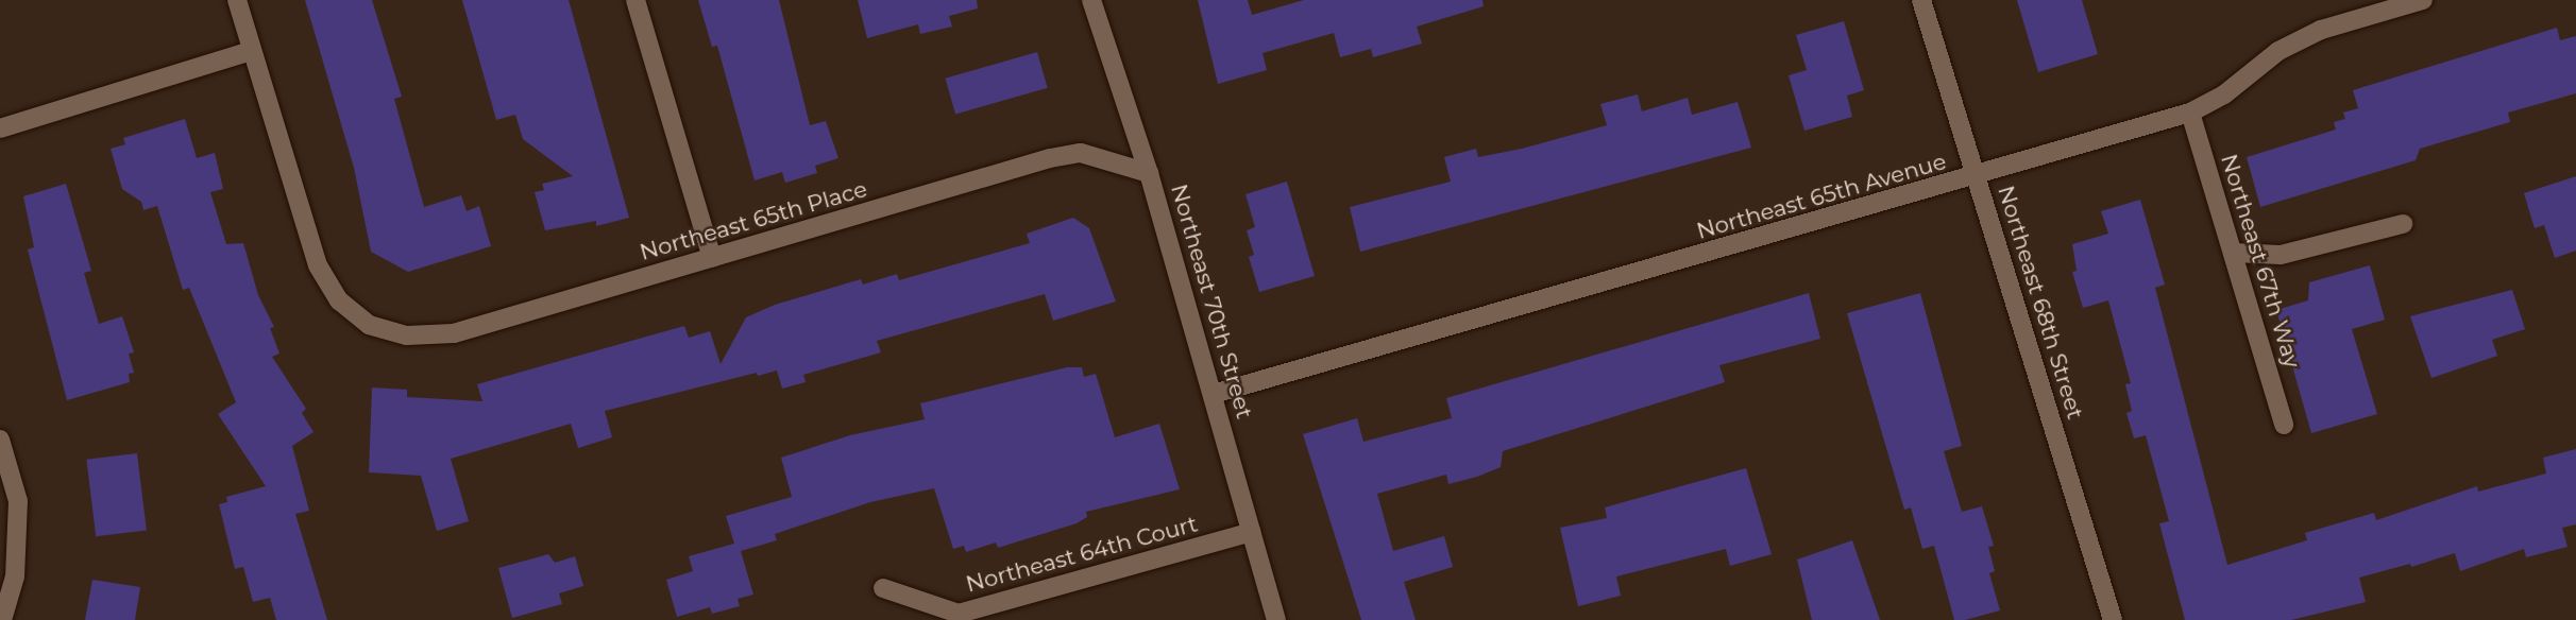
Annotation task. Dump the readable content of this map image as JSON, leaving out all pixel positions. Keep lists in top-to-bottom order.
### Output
{
  "streets": {
    "street": [
      "Northeast 65th Avenue",
      "Northeast 65th Place",
      "Northeast 67th Way",
      "Northeast 70th Street",
      "Northeast 68th Street",
      "Northeast 64th Court"
    ]
  },
  "crossings": [
    ["Northeast 65th Avenue", "Northeast 67th Way"],
    ["Northeast 65th Avenue", "Northeast 70th Street"],
    ["Northeast 65th Avenue", "Northeast 68th Street"],
    ["Northeast 65th Place", "Northeast 70th Street"],
    ["Northeast 70th Street", "Northeast 64th Court"]
  ]
}
